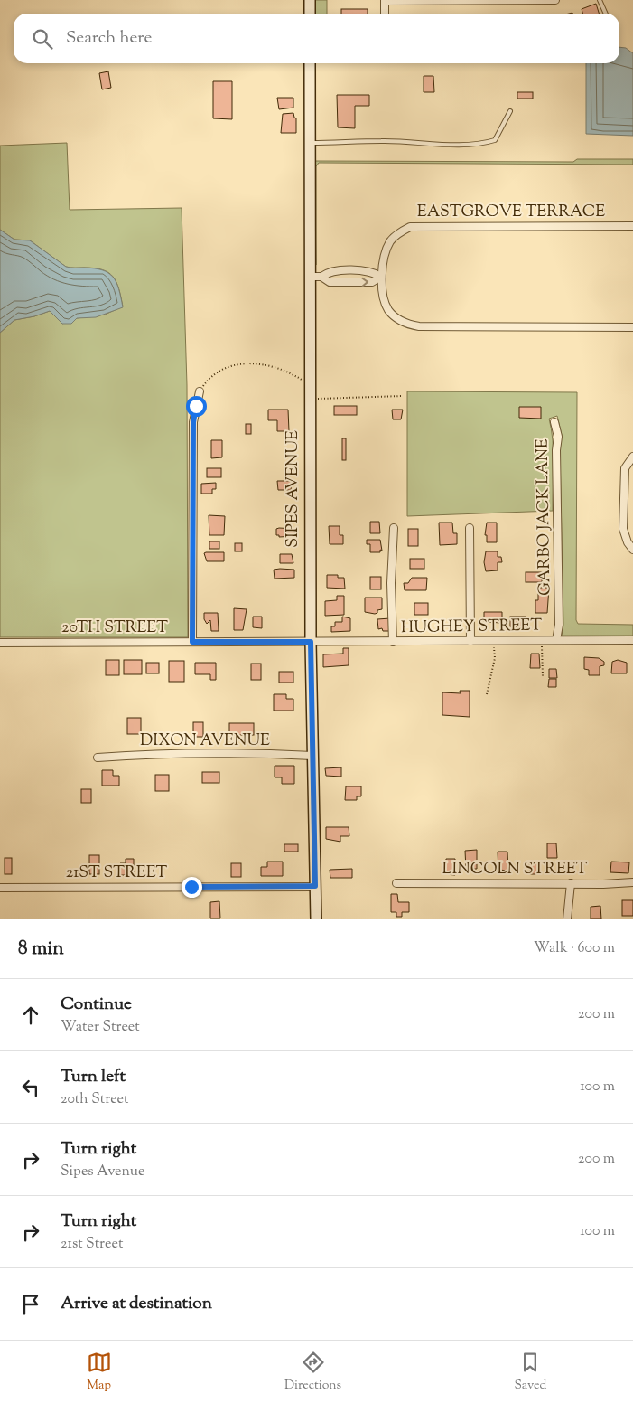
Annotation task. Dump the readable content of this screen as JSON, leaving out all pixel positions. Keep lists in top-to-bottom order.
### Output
{
  "streets": {
    "street": [
      "EASTGROVE TERRACE",
      "SIPES AVENUE",
      "GARBO JACK LANE",
      "HUGHEY STREET",
      "20TH STREET",
      "DIXON AVENUE",
      "LINCOLN STREET",
      "21ST STREET"
    ]
  },
  "crossings": [
    ["SIPES AVENUE", "HUGHEY STREET"],
    ["SIPES AVENUE", "20TH STREET"],
    ["SIPES AVENUE", "DIXON AVENUE"],
    ["SIPES AVENUE", "21ST STREET"],
    ["GARBO JACK LANE", "HUGHEY STREET"],
    ["HUGHEY STREET", "20TH STREET"]
  ],
  "page": {
    "search": "Search here",
    "heading": ["8 min", "Walk · 600 m"],
    "list": [
      ["Continue", "Water Street", "200 m"],
      ["Turn left", "20th Street", "100 m"],
      ["Turn right", "Sipes Avenue", "200 m"],
      ["Turn right", "21st Street", "100 m"],
      "Arrive at destination"
    ],
    "nav": ["Map", "Directions", "Saved"]
  }
}
